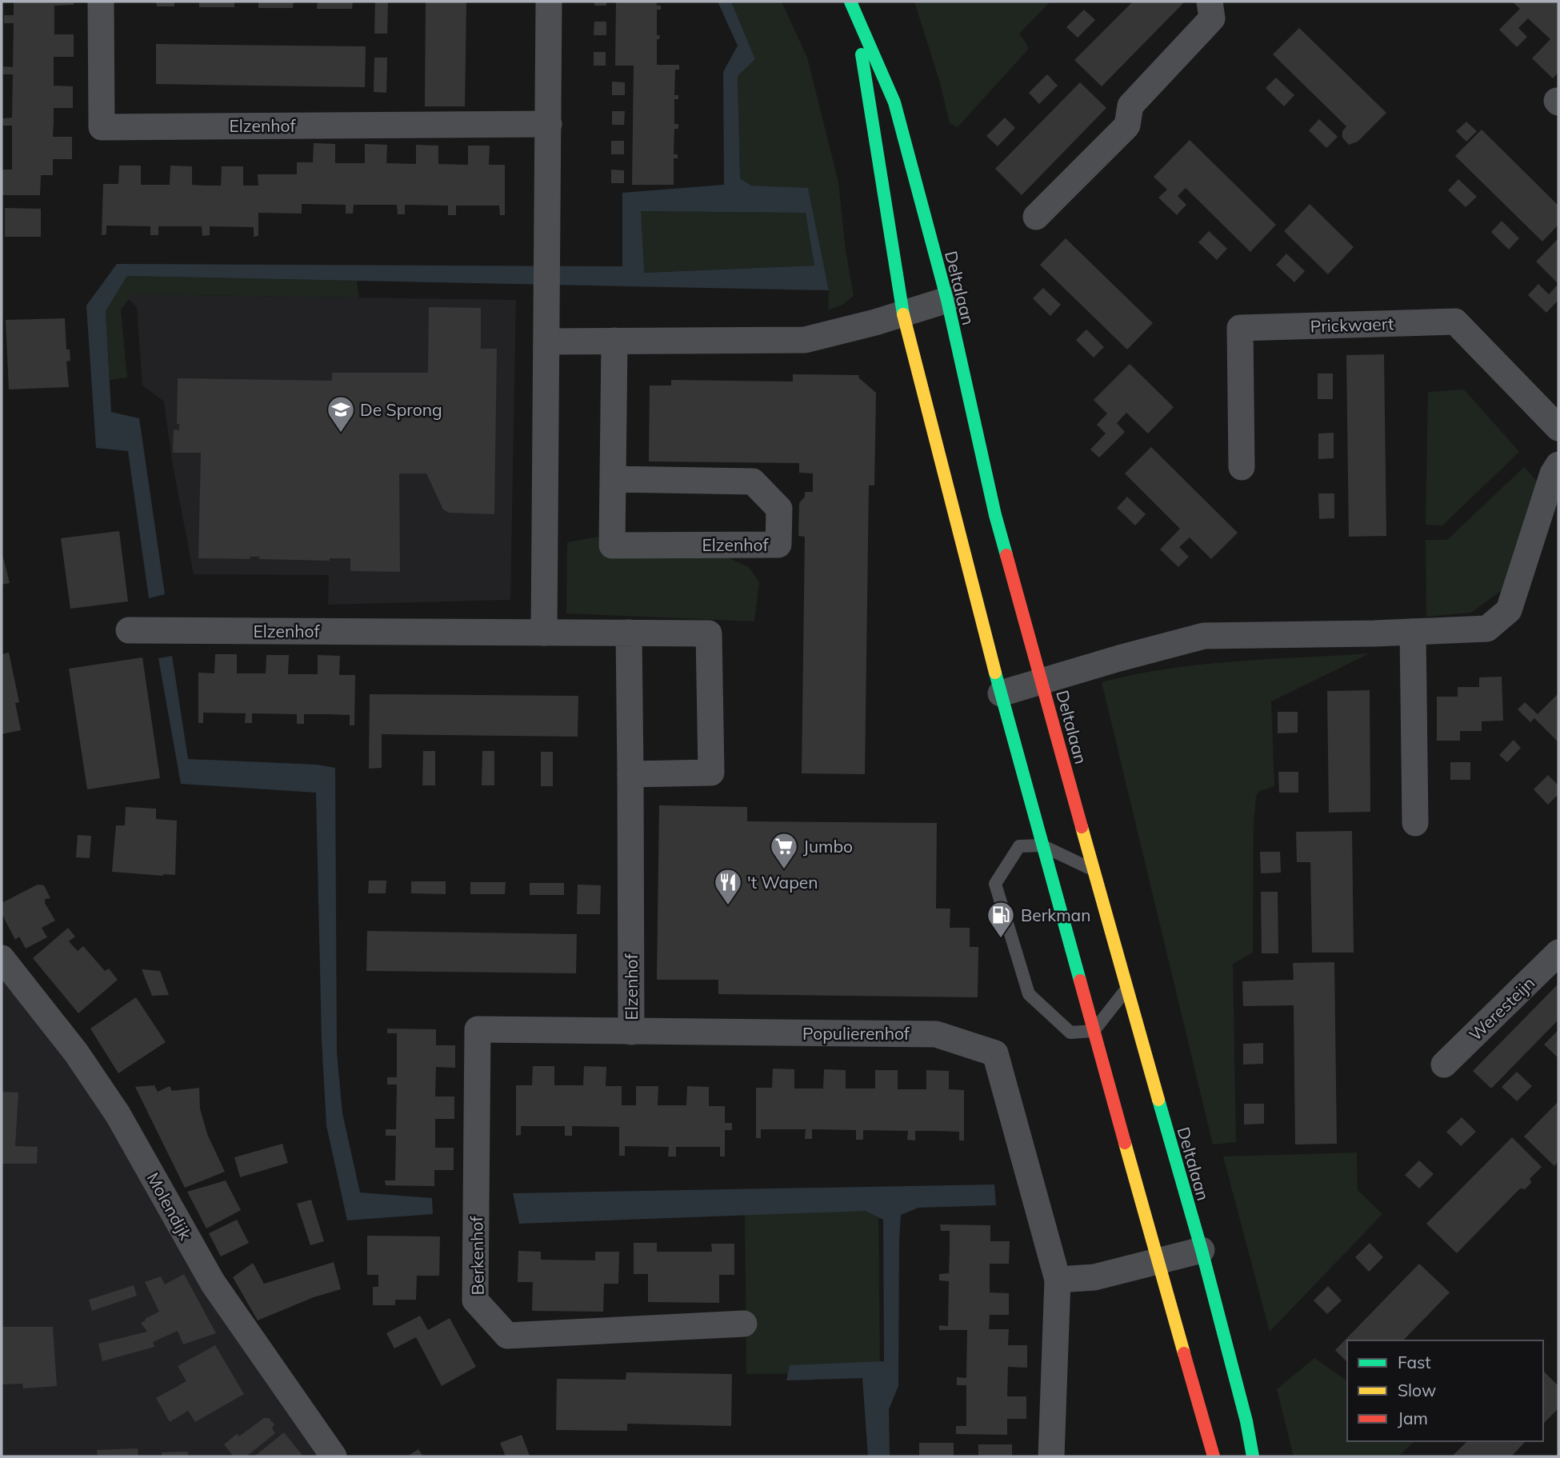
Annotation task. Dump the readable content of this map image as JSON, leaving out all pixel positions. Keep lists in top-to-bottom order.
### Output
{
  "streets": {
    "street": [
      "Elzenhof",
      "Deltalaan",
      "Prickwaert",
      "Weresteijn",
      "Populierenhof",
      "Molendijk",
      "Berkenhof"
    ]
  },
  "crossings": [
    ["Elzenhof", "Populierenhof"],
    ["Populierenhof", "Berkenhof"]
  ],
  "places": {
    "school or university": ["De Sprong"],
    "supermarket": ["Jumbo"],
    "restaurant": ["'t Wapen"],
    "fuel station": ["Berkman"]
  },
  "legend": ["Fast", "Slow", "Jam"]
}
